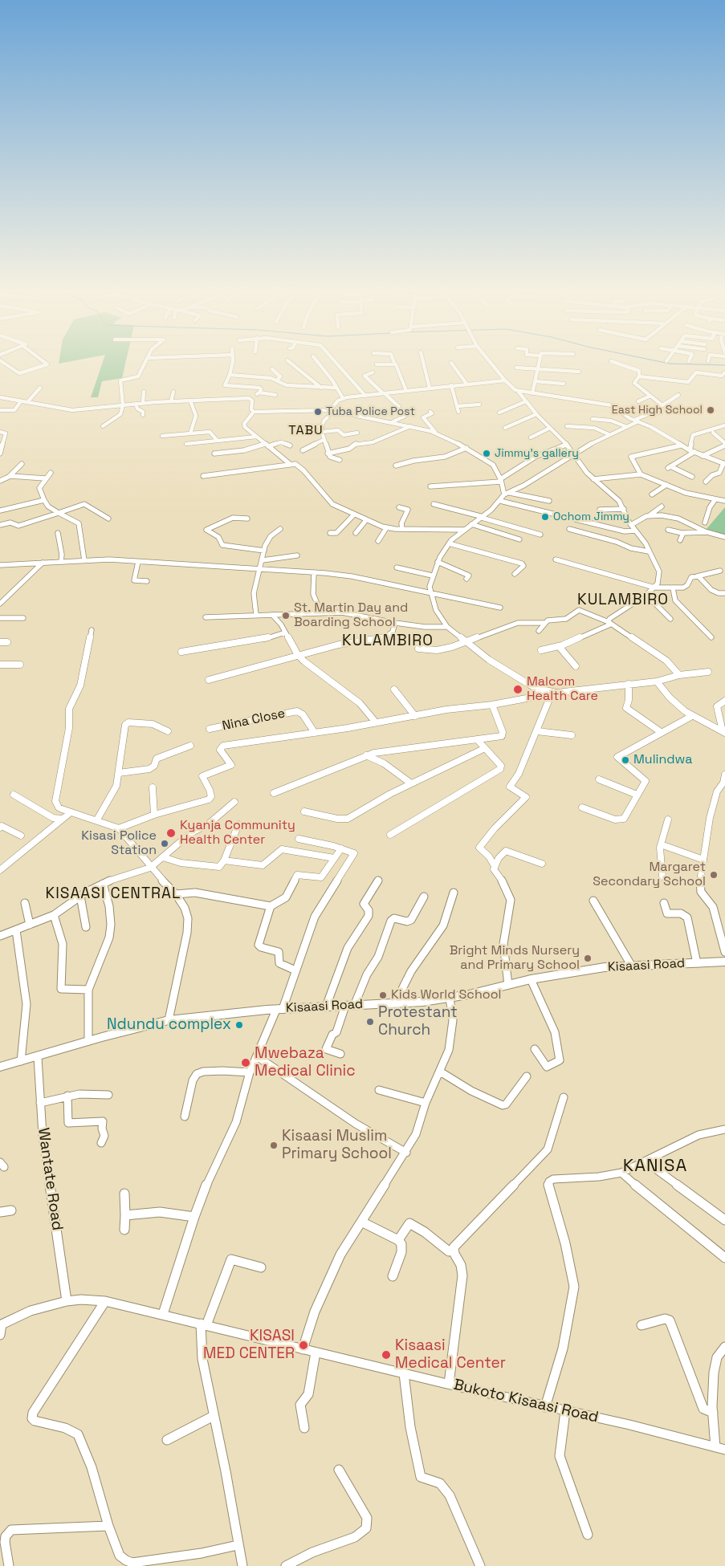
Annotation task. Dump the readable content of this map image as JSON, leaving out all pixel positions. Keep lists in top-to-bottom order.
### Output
{
  "streets": {
    "main road": ["Kisaasi Road"],
    "street": ["Nina Close", "Wantate Road", "Bukoto Kisaasi Road"]
  },
  "crossings": [
    ["Kisaasi Road", "Wantate Road"],
    ["Wantate Road", "Bukoto Kisaasi Road"]
  ],
  "districts": [
    "TABU",
    "KULAMBIRO",
    "KULAMBIRO",
    "KISAASI CENTRAL",
    "KANISA"
  ],
  "places": [
    "East High School",
    "Tuba Police Post",
    "Jimmy's gallery",
    "Ochom Jimmy",
    "St. Martin Day and Boarding School",
    "Malcom Health Care",
    "Mulindwa",
    "Kyanja Community Health Center",
    "Kisasi Police Station",
    "Margaret Secondary School",
    "Bright Minds Nursery and Primary School",
    "Kids World School",
    "Protestant Church",
    "Ndundu complex",
    "Mwebaza Medical Clinic",
    "Kisaasi Muslim Primary School",
    "KISASI MED CENTER",
    "Kisaasi Medical Center"
  ]
}
